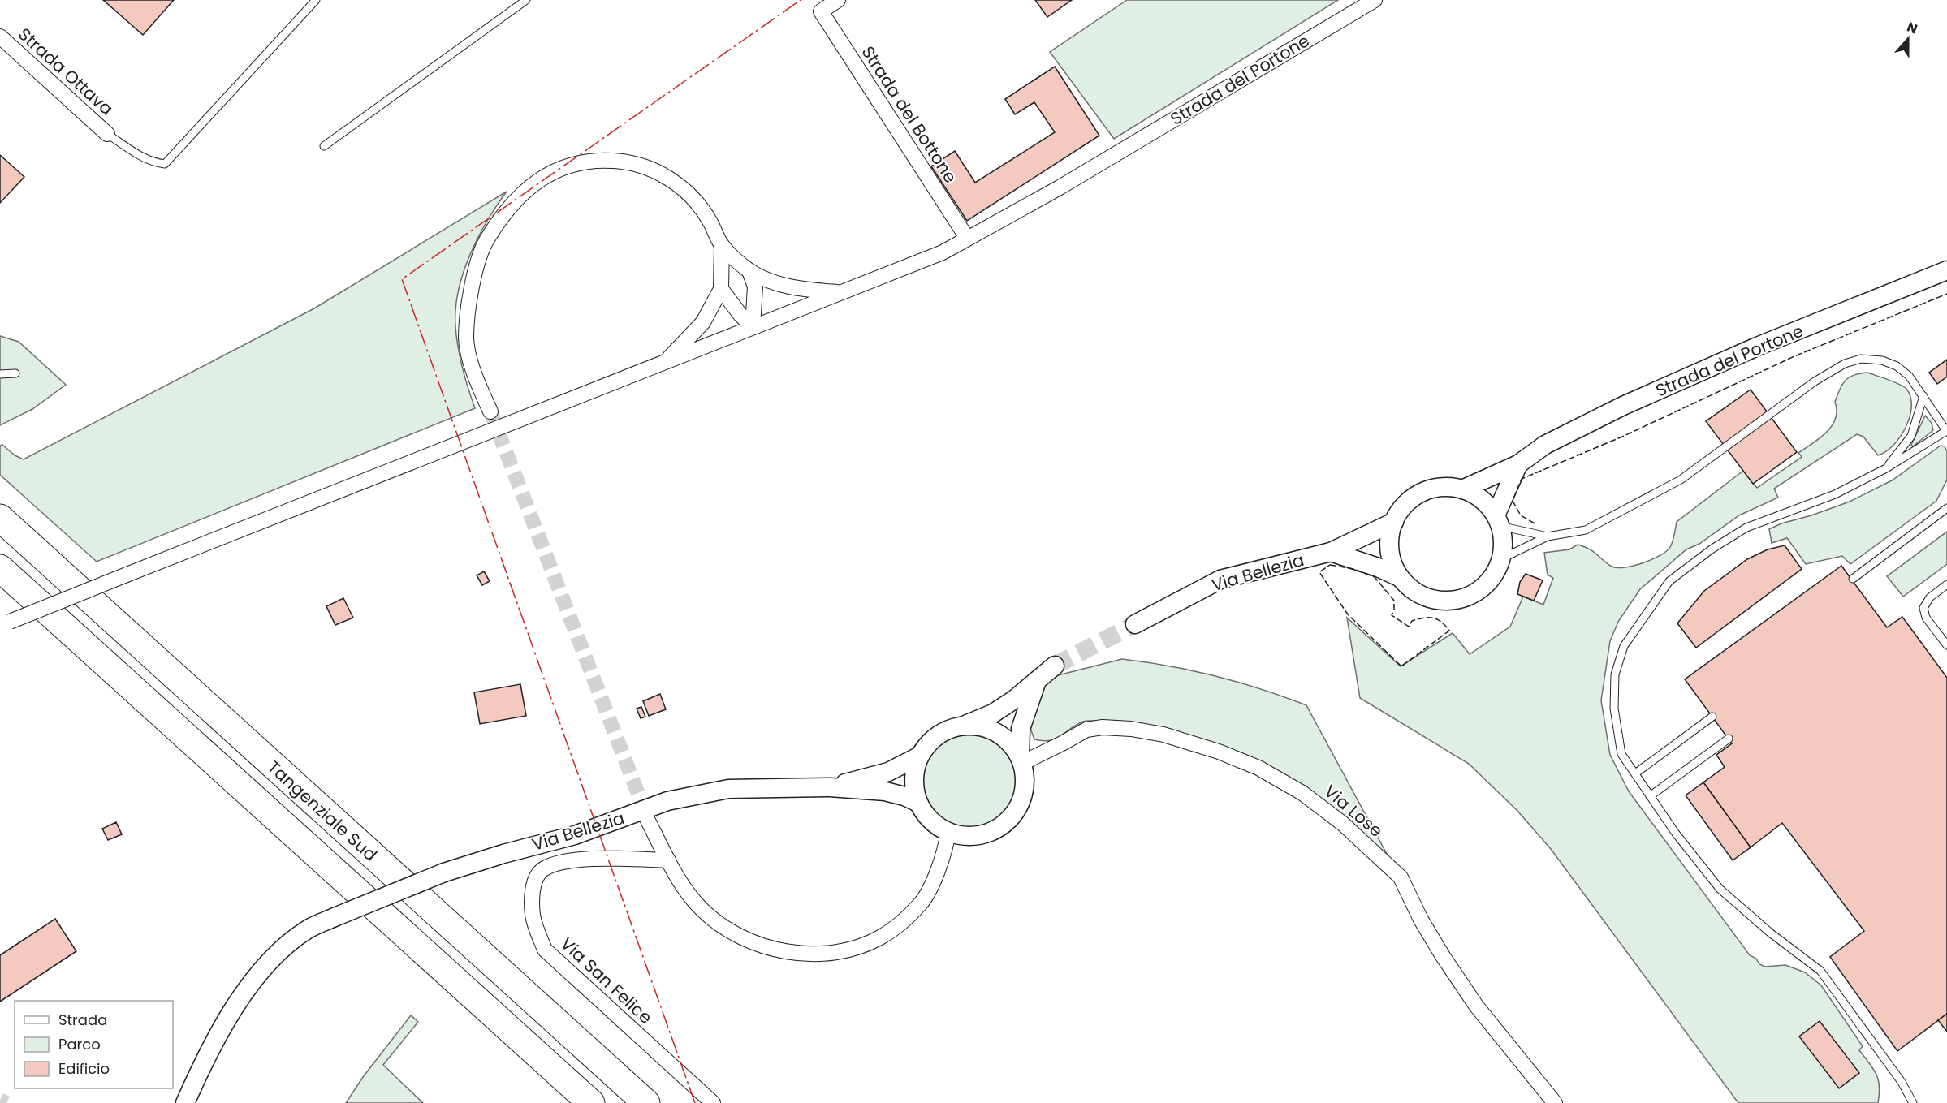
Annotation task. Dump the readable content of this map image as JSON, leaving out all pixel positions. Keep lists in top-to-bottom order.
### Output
{
  "streets": {
    "highway": ["Tangenziale Sud"],
    "street": [
      "Strada Ottava",
      "Strada del Portone",
      "Strada del Bottone",
      "Via Bellezia",
      "Via Lose",
      "Via San Felice"
    ]
  },
  "crossings": [
    ["Strada del Portone", "Strada del Bottone"],
    ["Strada del Portone", "Via Bellezia"],
    ["Via Bellezia", "Via Lose"]
  ],
  "legend": ["Strada", "Parco", "Edificio"],
  "north": "top"
}
